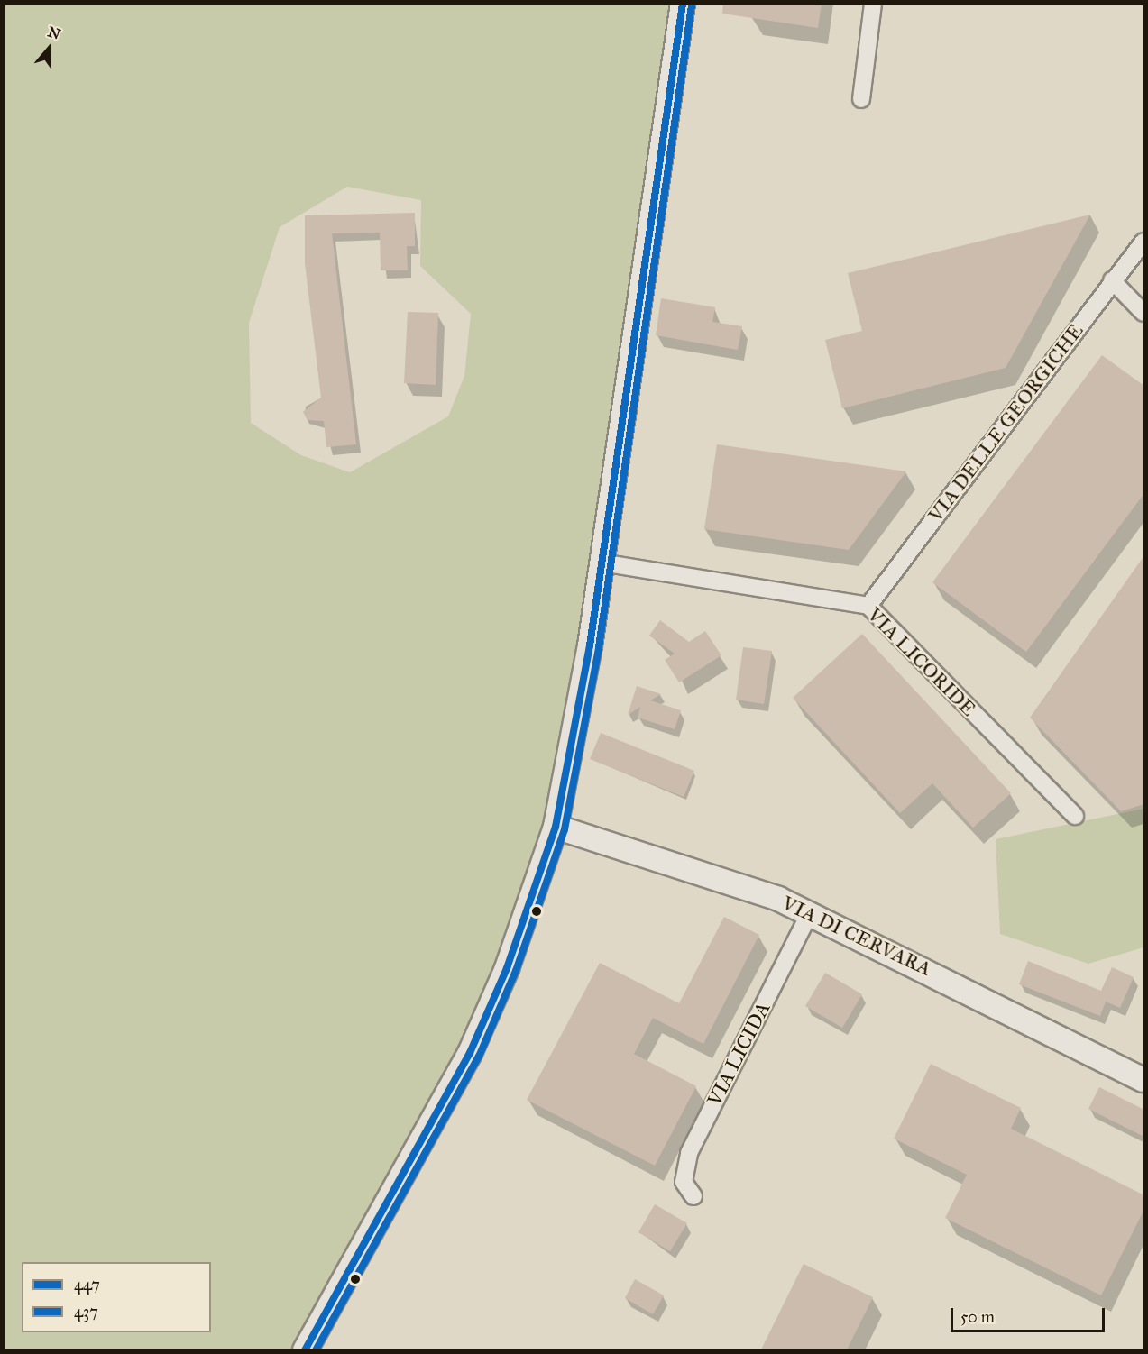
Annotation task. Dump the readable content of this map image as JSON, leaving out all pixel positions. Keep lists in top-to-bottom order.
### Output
{
  "streets": {
    "street": [
      "VIA DELLE GEORGICHE",
      "VIA LICORIDE",
      "VIA DI CERVARA",
      "VIA LICIDA"
    ]
  },
  "crossings": [
    ["VIA DELLE GEORGICHE", "VIA LICORIDE"],
    ["VIA DI CERVARA", "VIA LICIDA"]
  ],
  "lines": ["transit line 447", "transit line 437"],
  "legend": ["447", "437"],
  "scale_bar": "50 m",
  "north": "top"
}
